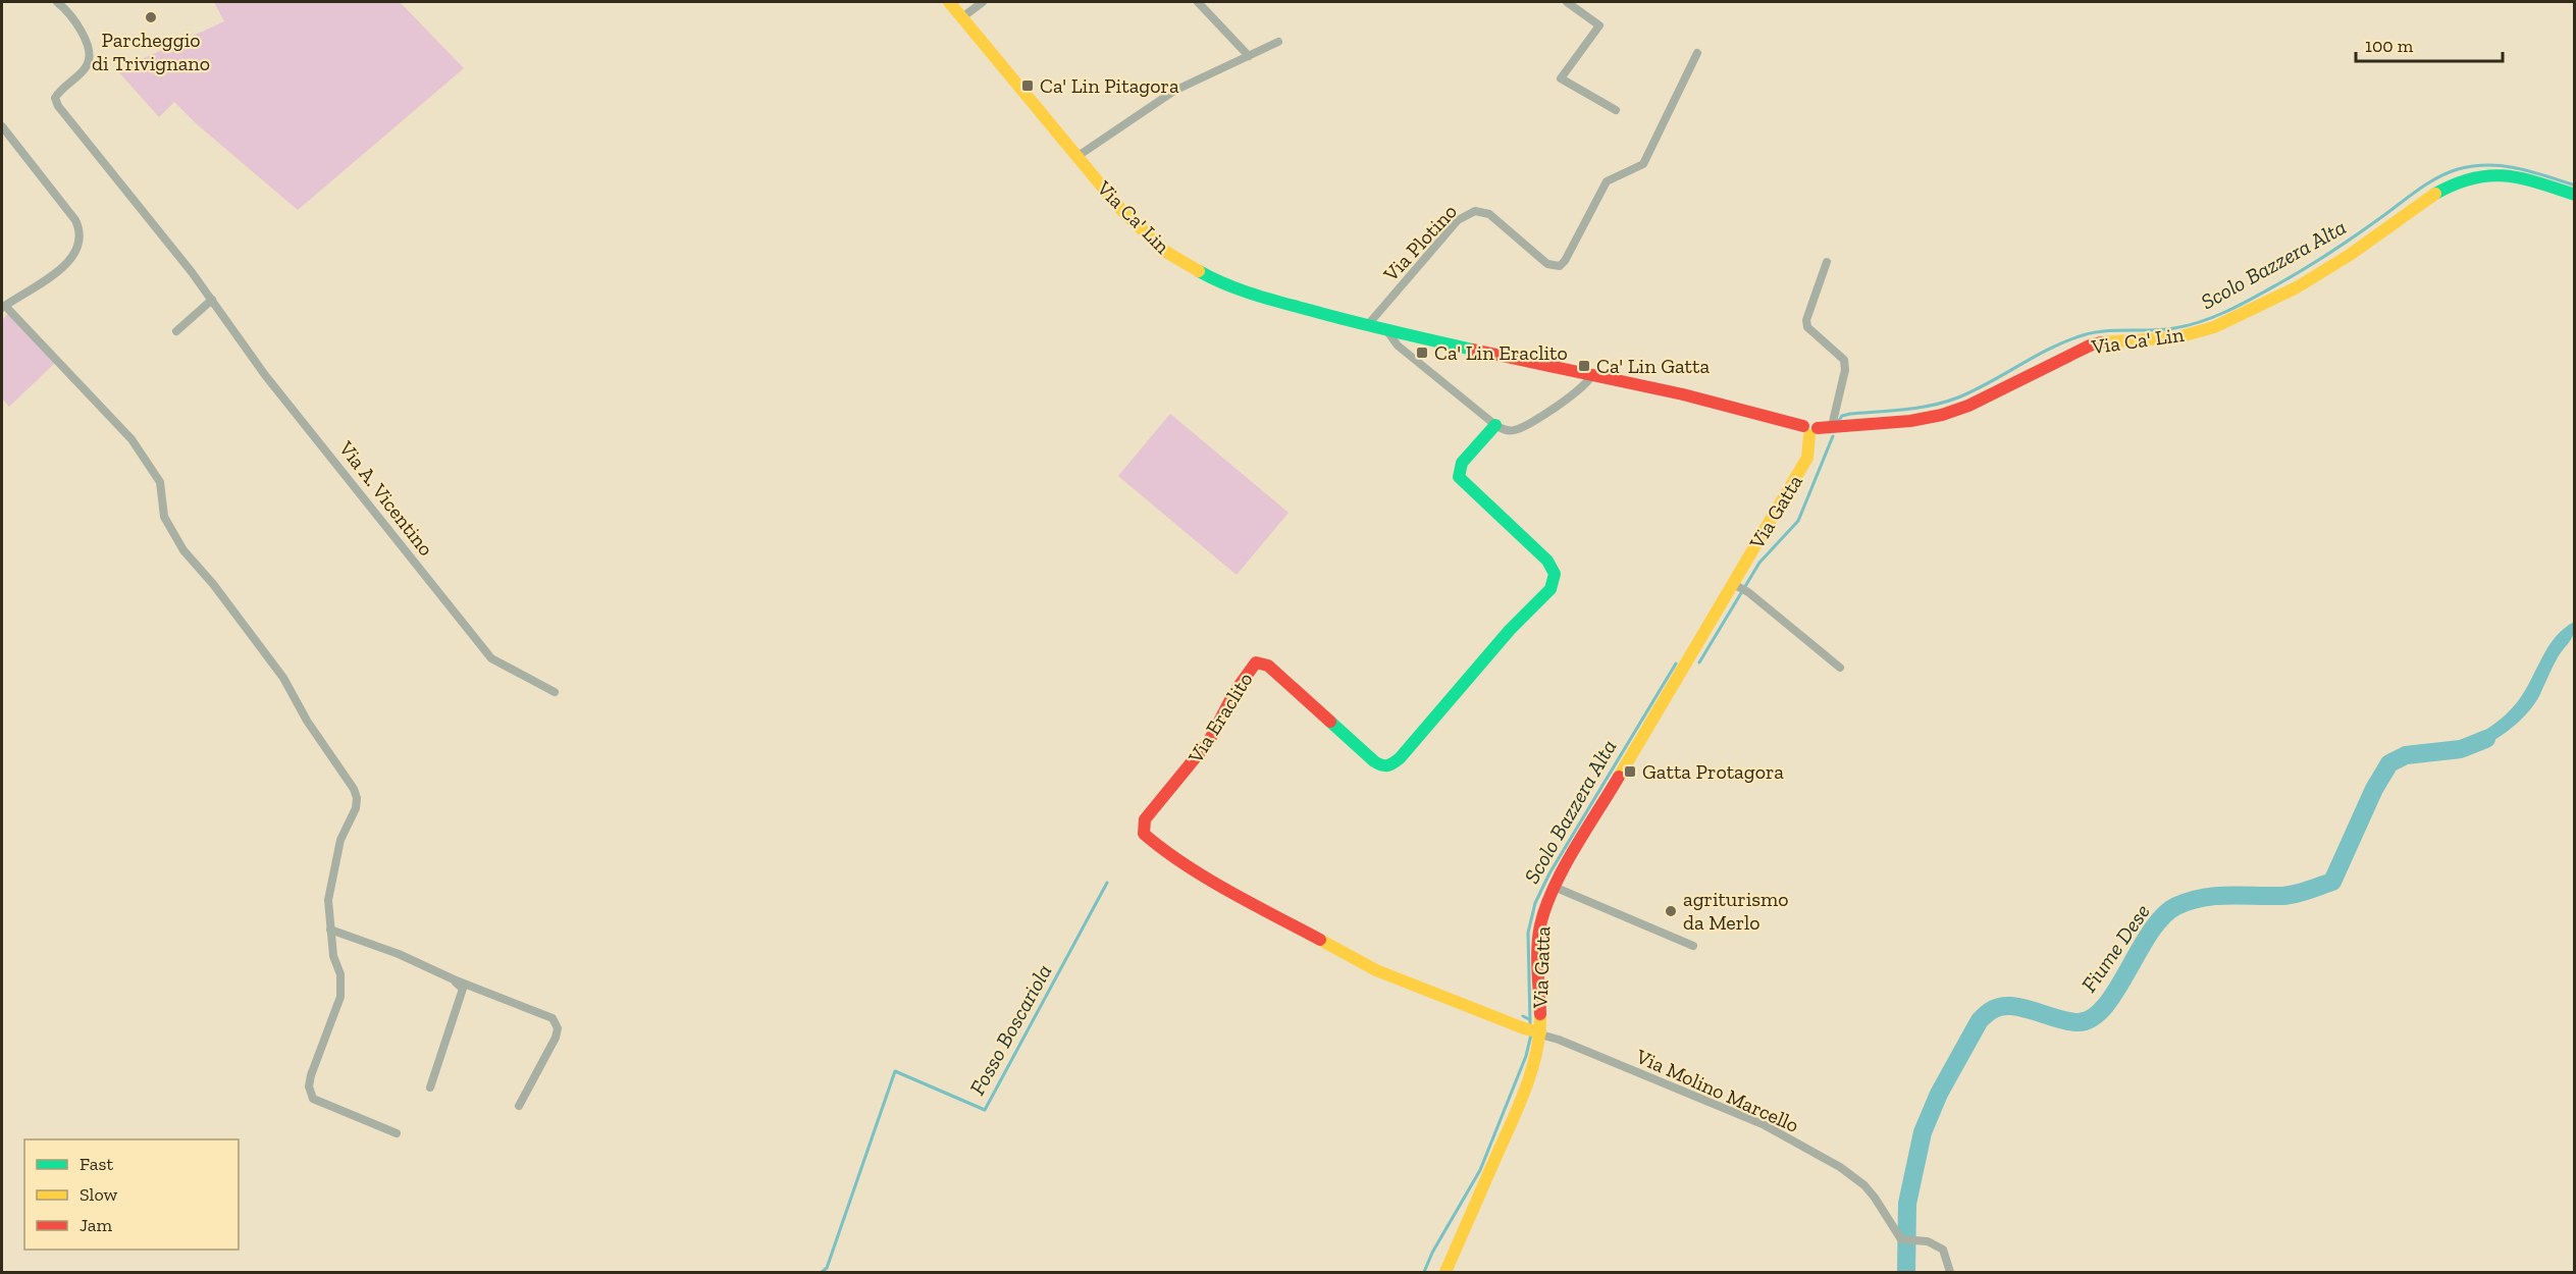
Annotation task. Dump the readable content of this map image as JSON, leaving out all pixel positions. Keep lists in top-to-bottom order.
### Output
{
  "streets": {
    "street": [
      "Via Ca' Lin",
      "Via Plotino",
      "Via A. Vicentino",
      "Via Gatta",
      "Via Eraclito",
      "Via Molino Marcello"
    ]
  },
  "crossings": [
    ["Via Ca' Lin", "Via Plotino"],
    ["Via Ca' Lin", "Via Gatta"],
    ["Via Gatta", "Via Eraclito"],
    ["Via Gatta", "Via Molino Marcello"],
    ["Via Eraclito", "Via Molino Marcello"]
  ],
  "water": ["Scolo Bazzera Alta", "Fiume Dese", "Fosso Boscariola"],
  "places": {
    "other": ["Parcheggio di Trivignano", "agriturismo da Merlo"],
    "transit": [
      "Ca' Lin Pitagora",
      "Ca' Lin Eraclito",
      "Ca' Lin Gatta",
      "Gatta Protagora"
    ]
  },
  "legend": ["Fast", "Slow", "Jam"],
  "scale_bar": "100 m"
}
